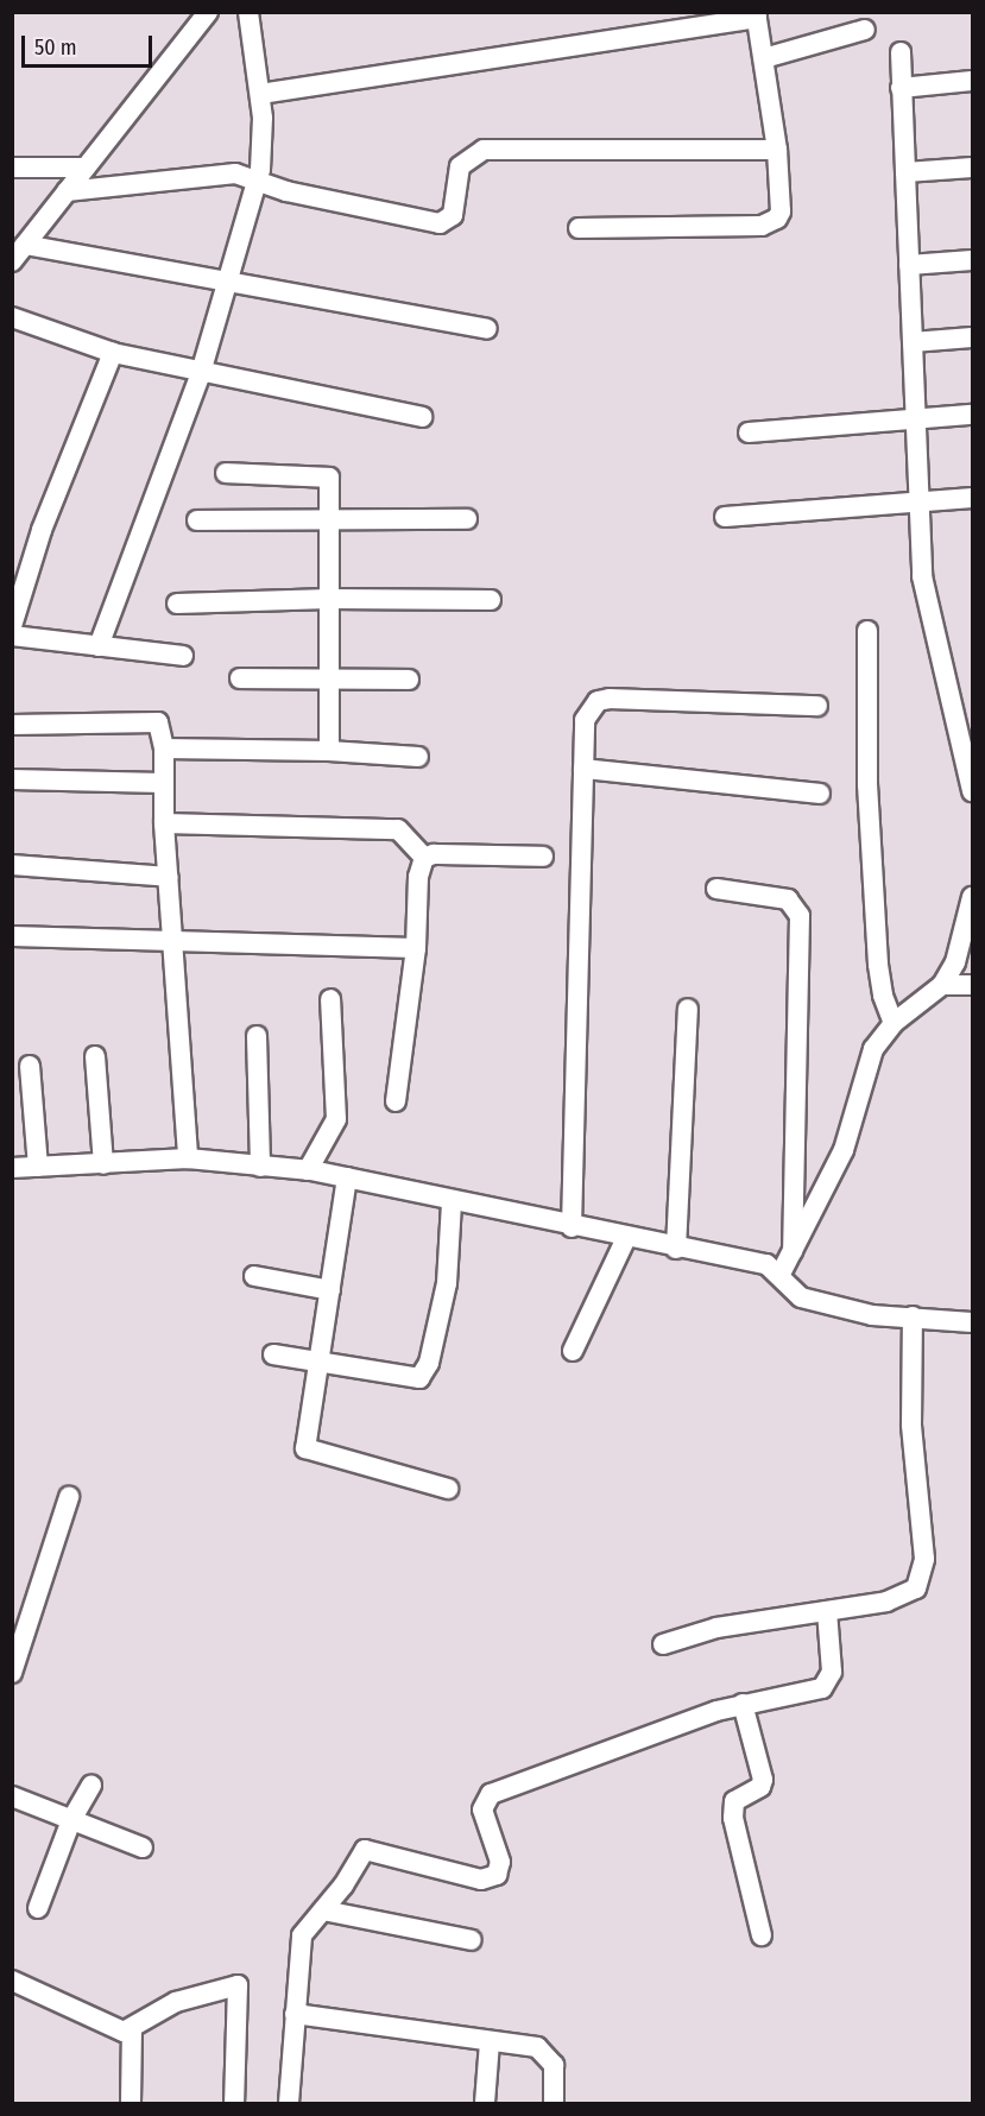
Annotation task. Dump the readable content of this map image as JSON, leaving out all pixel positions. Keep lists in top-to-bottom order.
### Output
{
  "scale_bar": "50 m"
}
